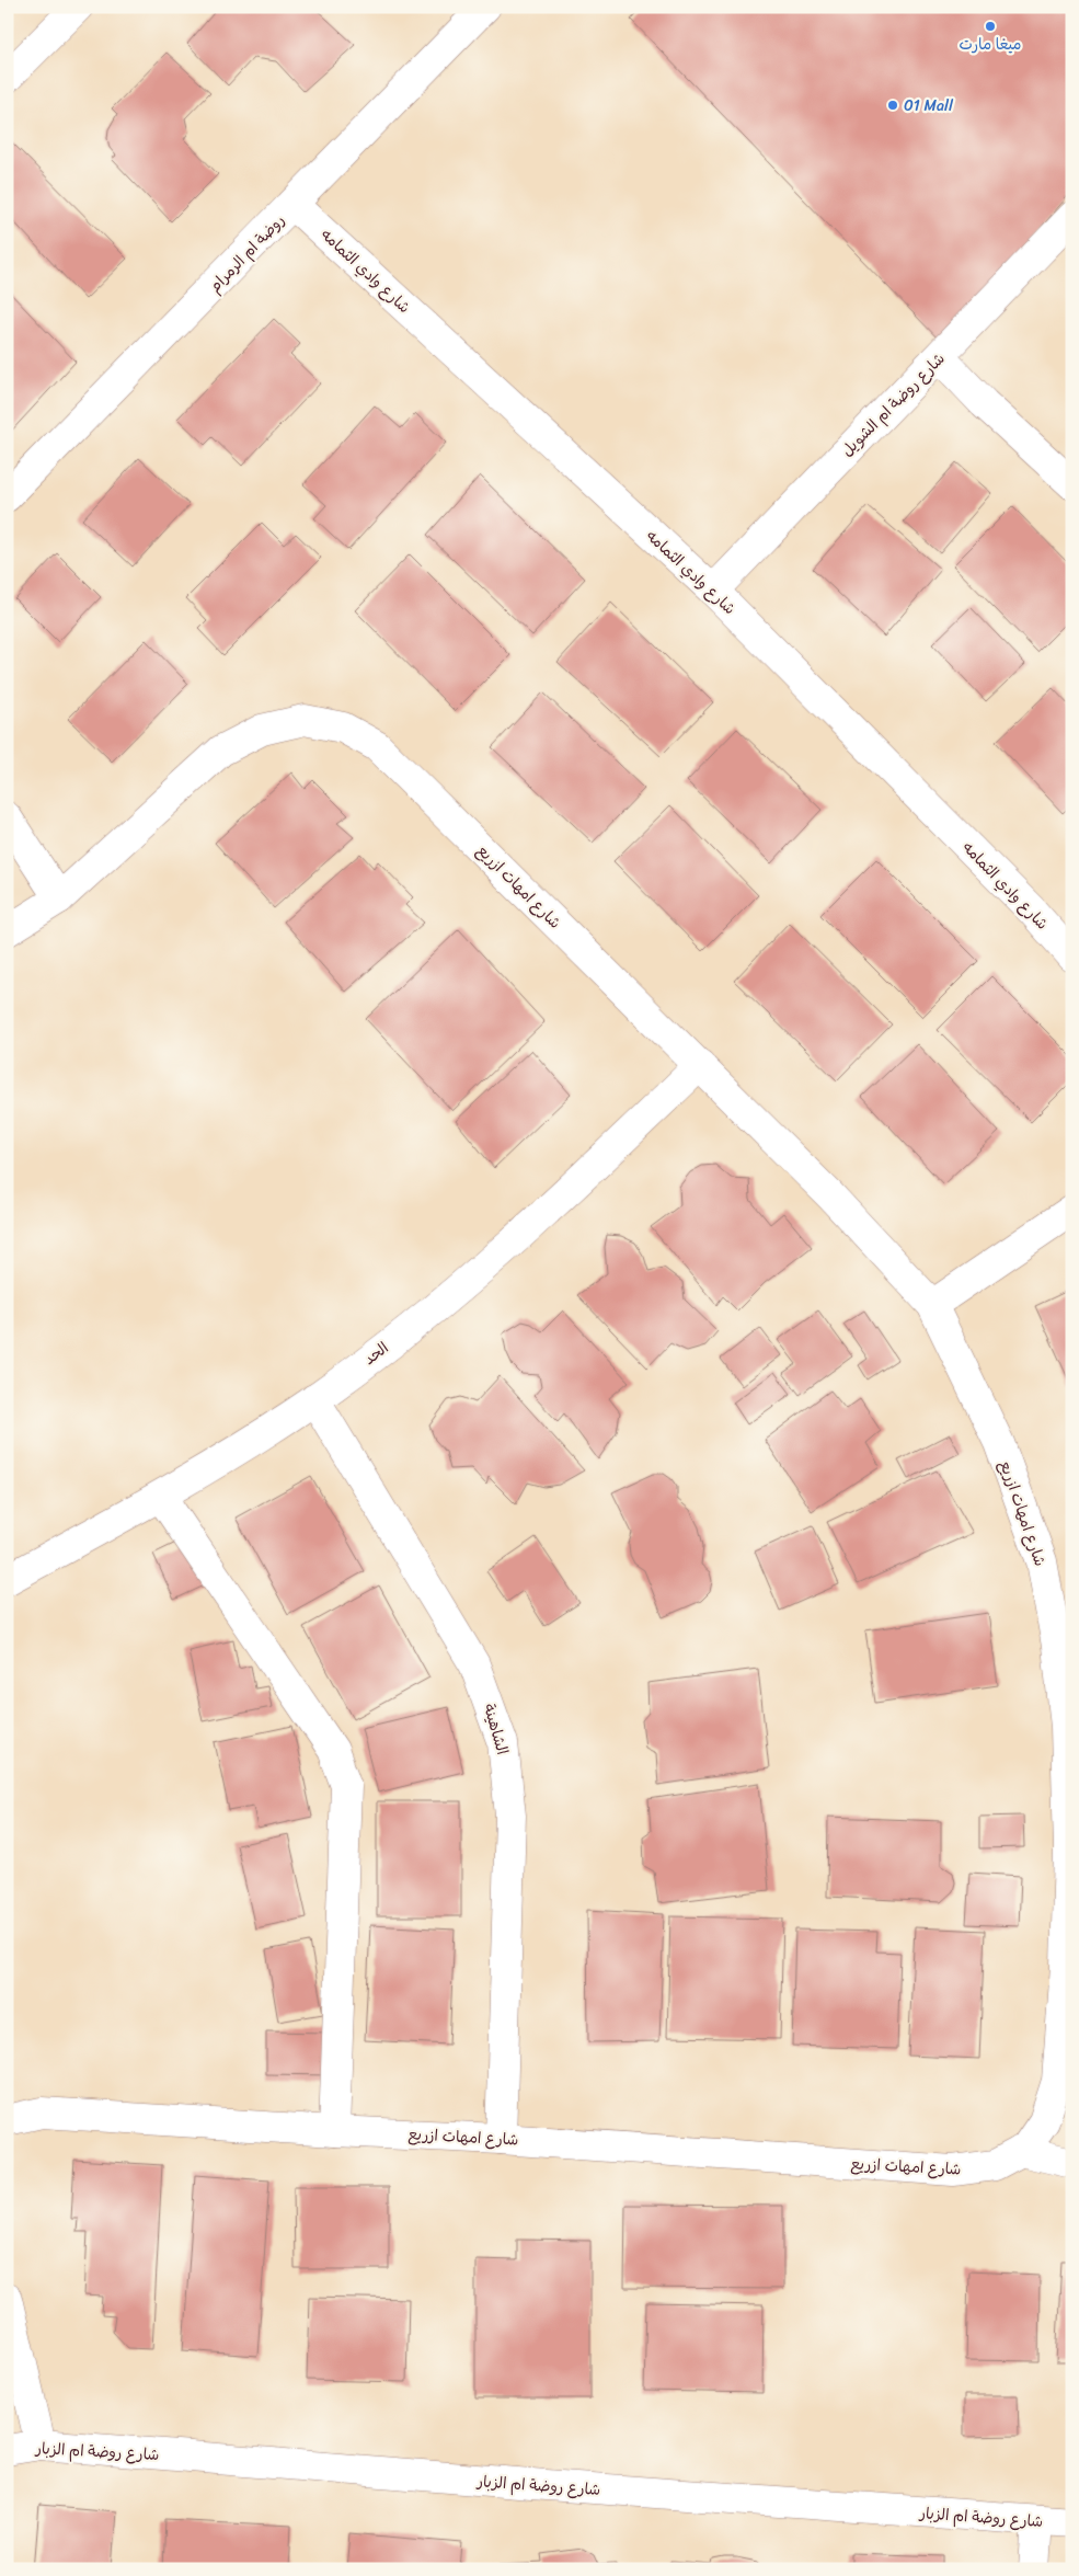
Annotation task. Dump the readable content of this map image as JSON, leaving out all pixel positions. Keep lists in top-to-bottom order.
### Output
{
  "streets": {
    "street": [
      "روضة ام الرمرام",
      "شارع وادي الثمامه",
      "شارع روضة ام الشويل",
      "شارع امهات ازريع",
      "الحد",
      "الشاهينة",
      "شارع روضة ام الزبار"
    ]
  },
  "crossings": [
    ["روضة ام الرمرام", "شارع وادي الثمامه"],
    ["شارع وادي الثمامه", "شارع روضة ام الشويل"],
    ["شارع امهات ازريع", "الحد"],
    ["شارع امهات ازريع", "الشاهينة"],
    ["الحد", "الشاهينة"]
  ],
  "places": ["ميغا مارت", "01 Mall"]
}
